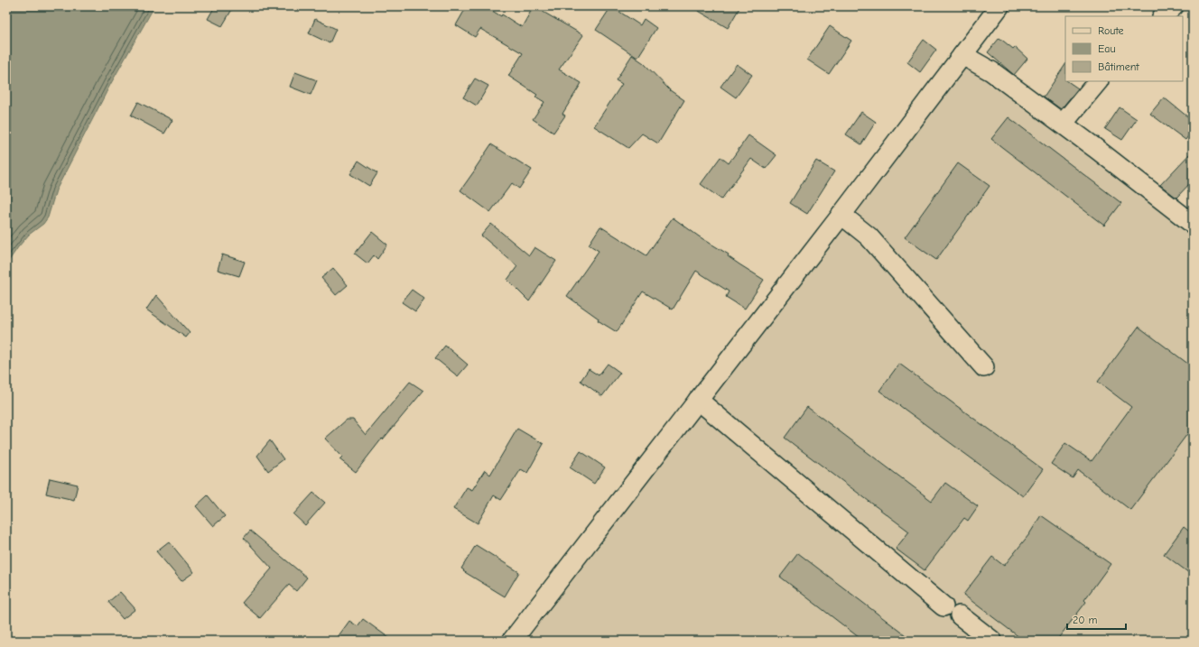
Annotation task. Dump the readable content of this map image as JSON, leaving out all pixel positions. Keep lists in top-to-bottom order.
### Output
{
  "legend": ["Route", "Eau", "Bâtiment"],
  "scale_bar": "20 m"
}
